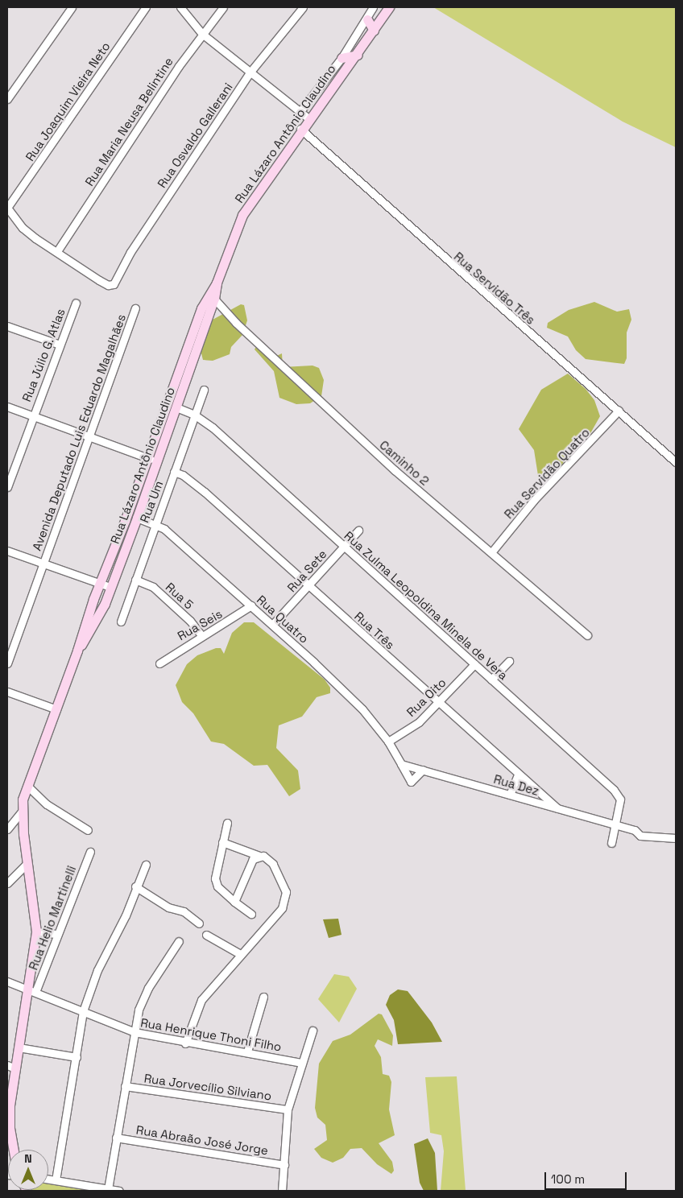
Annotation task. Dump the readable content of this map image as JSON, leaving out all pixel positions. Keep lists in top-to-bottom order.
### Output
{
  "streets": {
    "main road": ["Rua Lázaro Antônio Claudino"],
    "street": [
      "Rua Joaquim Vieira Neto",
      "Rua Maria Neusa Belintine",
      "Rua Osvaldo Gallerani",
      "Rua Servidão Três",
      "Rua Júlio G. Atlas",
      "Avenida Deputado Luis Eduardo Magalhães",
      "Caminho 2",
      "Rua Servidão Quatro",
      "Rua Um",
      "Rua Sete",
      "Rua 5",
      "Rua Zulma Leopoldina Minela de Vera",
      "Rua Quatro",
      "Rua Seis",
      "Rua Três",
      "Rua Oito",
      "Rua Dez",
      "Rua Helio Martinelli",
      "Rua Henrique Thoni Filho",
      "Rua Jorvecílio Silviano",
      "Rua Abraão José Jorge"
    ]
  },
  "crossings": [
    ["Rua Maria Neusa Belintine", "Rua Osvaldo Gallerani"],
    ["Rua Lázaro Antônio Claudino", "Rua Servidão Três"],
    ["Rua Lázaro Antônio Claudino", "Rua Júlio G. Atlas"],
    ["Rua Lázaro Antônio Claudino", "Caminho 2"],
    ["Rua Lázaro Antônio Claudino", "Rua Zulma Leopoldina Minela de Vera"],
    ["Rua Lázaro Antônio Claudino", "Rua Quatro"],
    ["Rua Lázaro Antônio Claudino", "Rua Helio Martinelli"],
    ["Rua Lázaro Antônio Claudino", "Rua Henrique Thoni Filho"],
    ["Rua Servidão Três", "Rua Servidão Quatro"],
    ["Rua Júlio G. Atlas", "Avenida Deputado Luis Eduardo Magalhães"],
    ["Caminho 2", "Rua Servidão Quatro"],
    ["Rua Um", "Rua 5"],
    ["Rua Um", "Rua Zulma Leopoldina Minela de Vera"],
    ["Rua Um", "Rua Quatro"],
    ["Rua Um", "Rua Três"],
    ["Rua Sete", "Rua Zulma Leopoldina Minela de Vera"],
    ["Rua Sete", "Rua Quatro"],
    ["Rua Sete", "Rua Três"],
    ["Rua 5", "Rua Seis"],
    ["Rua Zulma Leopoldina Minela de Vera", "Rua Oito"],
    ["Rua Zulma Leopoldina Minela de Vera", "Rua Dez"],
    ["Rua Quatro", "Rua Seis"],
    ["Rua Quatro", "Rua Oito"],
    ["Rua Quatro", "Rua Dez"],
    ["Rua Três", "Rua Oito"],
    ["Rua Três", "Rua Dez"],
    ["Rua Helio Martinelli", "Rua Henrique Thoni Filho"]
  ],
  "scale_bar": "100 m",
  "north": "top"
}
